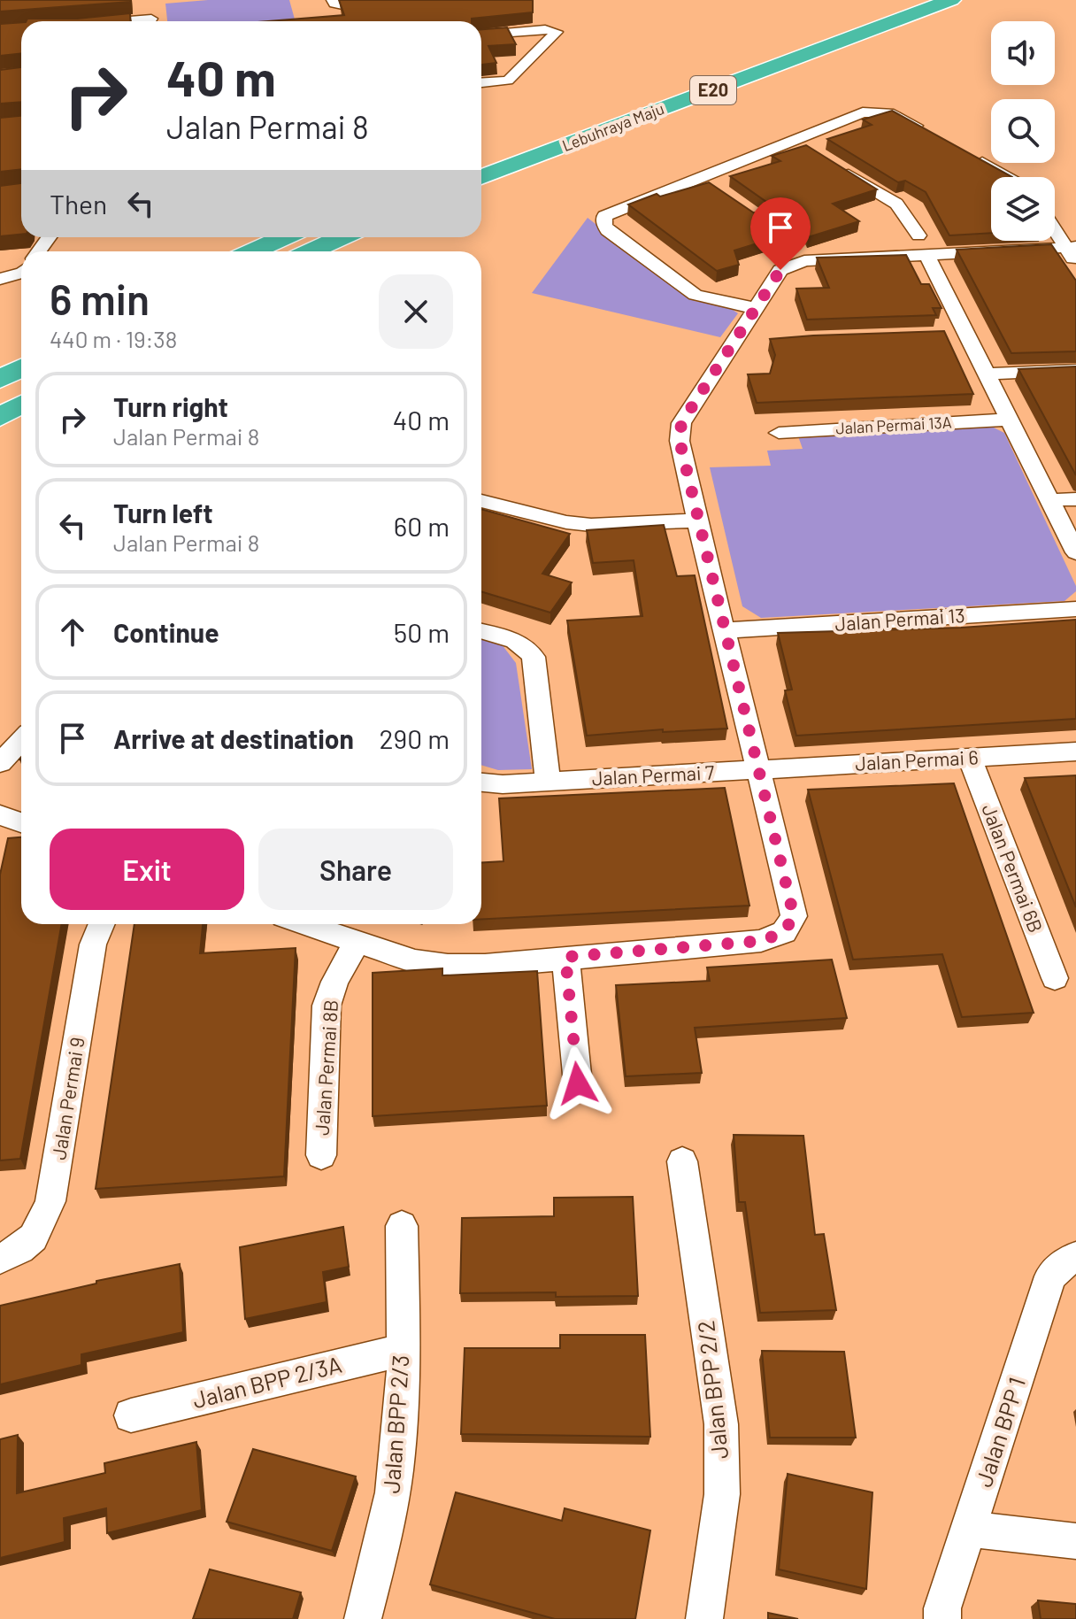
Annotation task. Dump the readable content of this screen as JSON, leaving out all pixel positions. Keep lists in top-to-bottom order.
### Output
{
  "streets": {
    "highway": ["E20", "Lebuhraya Maju"],
    "street": [
      "Jalan Permai 13A",
      "Jalan Permai 13",
      "Jalan Permai 6",
      "Jalan Permai 7",
      "Jalan Permai 6B",
      "Jalan Permai 8B",
      "Jalan Permai 9",
      "Jalan BPP 2/3A",
      "Jalan BPP 2/2",
      "Jalan BPP 2/3",
      "Jalan BPP 1"
    ]
  },
  "crossings": [
    ["Jalan Permai 6", "Jalan Permai 7"],
    ["Jalan Permai 6", "Jalan Permai 6B"],
    ["Jalan BPP 2/3A", "Jalan BPP 2/3"]
  ],
  "page": {
    "turn": ["40 m", "Jalan Permai 8"],
    "then": "Then",
    "heading": ["6 min", "440 m · 19:38"],
    "list": [
      {
        "name": "Turn right",
        "note": "Jalan Permai 8",
        "value": "40 m"
      },
      {
        "name": "Turn left",
        "note": "Jalan Permai 8",
        "value": "60 m"
      },
      {
        "name": "Continue",
        "value": "50 m"
      },
      {
        "name": "Arrive at destination",
        "value": "290 m"
      }
    ],
    "buttons": ["Exit", "Share"]
  }
}
